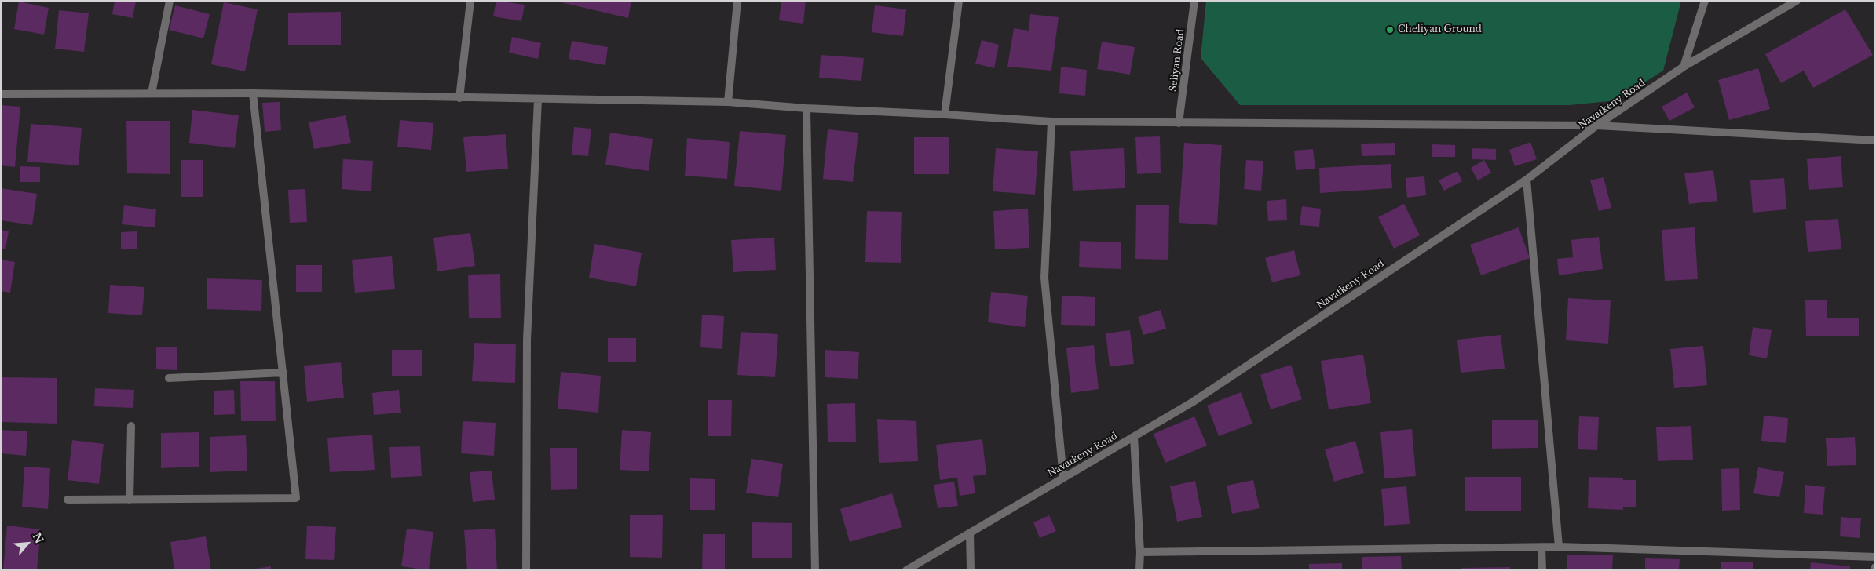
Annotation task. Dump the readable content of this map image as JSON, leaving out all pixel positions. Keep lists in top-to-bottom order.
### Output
{
  "streets": {
    "street": ["Seliyan Road", "Navatkeny Road"]
  },
  "places": ["Cheliyan Ground"],
  "north": "top right"
}
